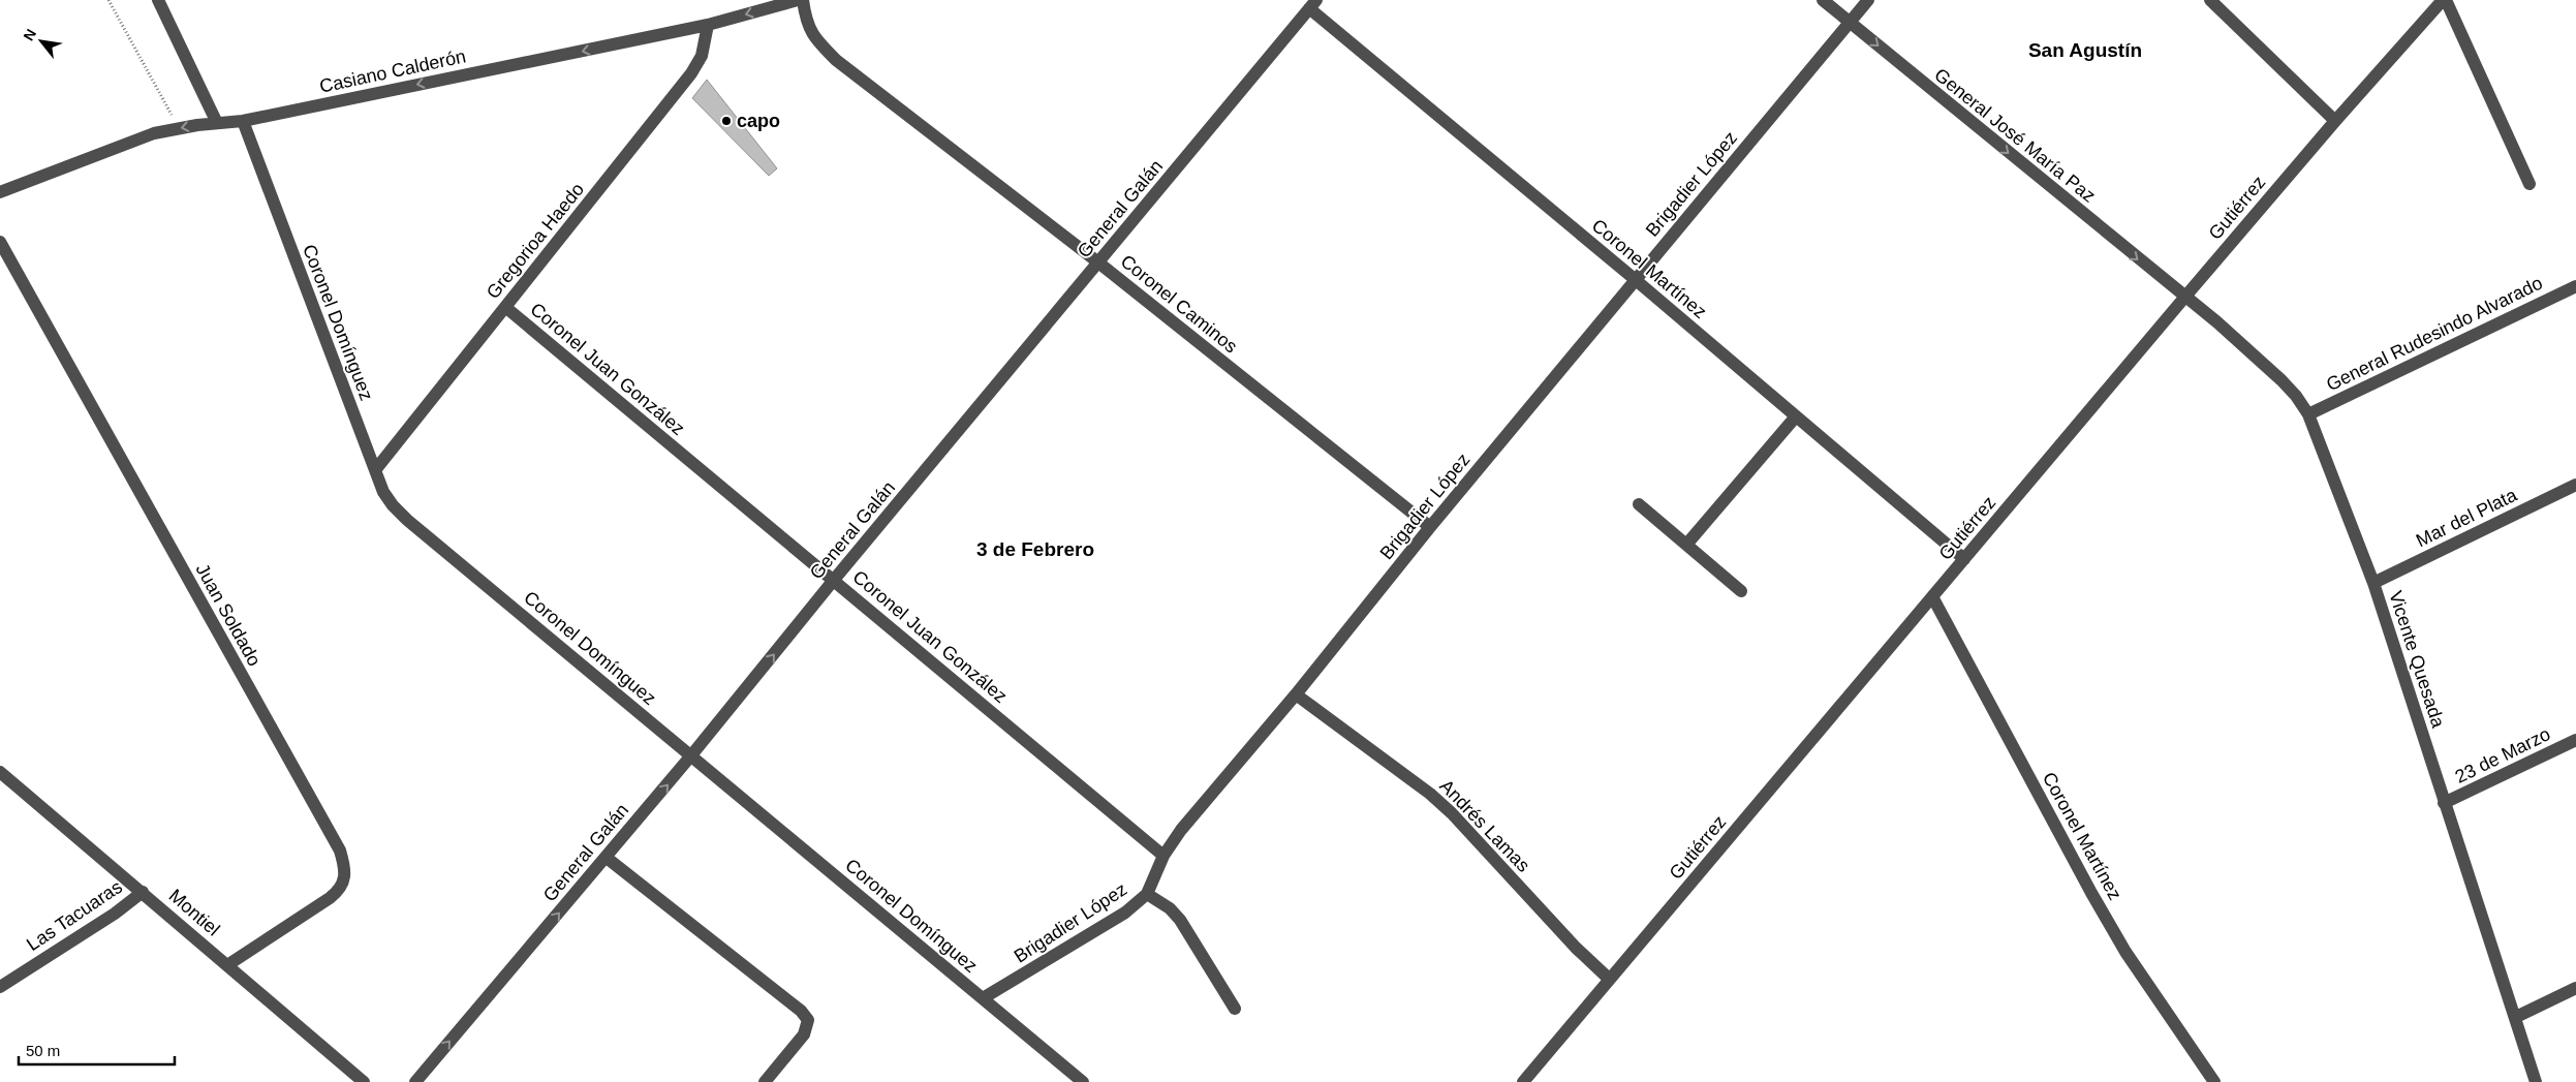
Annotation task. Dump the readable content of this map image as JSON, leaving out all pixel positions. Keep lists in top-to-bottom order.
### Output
{
  "streets": {
    "street": [
      "Casiano Calderón",
      "General José María Paz",
      "Brigadier López",
      "Gutiérrez",
      "General Galán",
      "Gregorioa Haedo",
      "Coronel Martínez",
      "Coronel Caminos",
      "Coronel Domínguez",
      "General Rudesindo Alvarado",
      "Coronel Juan González",
      "Mar del Plata",
      "Juan Soldado",
      "Vicente Quesada",
      "23 de Marzo",
      "Andrés Lamas",
      "Montiel",
      "Las Tacuaras"
    ]
  },
  "crossings": [
    ["Casiano Calderón", "Gregorioa Haedo"],
    ["Casiano Calderón", "Coronel Domínguez"],
    ["General José María Paz", "Brigadier López"],
    ["General José María Paz", "Gutiérrez"],
    ["General José María Paz", "Vicente Quesada"],
    ["Brigadier López", "Coronel Martínez"],
    ["Brigadier López", "Coronel Caminos"],
    ["Brigadier López", "Coronel Domínguez"],
    ["Brigadier López", "Coronel Juan González"],
    ["Brigadier López", "Andrés Lamas"],
    ["Gutiérrez", "Coronel Martínez"],
    ["Gutiérrez", "Vicente Quesada"],
    ["Gutiérrez", "Andrés Lamas"],
    ["General Galán", "Coronel Martínez"],
    ["General Galán", "Coronel Caminos"],
    ["General Galán", "Coronel Domínguez"],
    ["General Galán", "Coronel Juan González"],
    ["Gregorioa Haedo", "Coronel Domínguez"],
    ["Gregorioa Haedo", "Coronel Juan González"],
    ["General Rudesindo Alvarado", "Vicente Quesada"],
    ["Mar del Plata", "Vicente Quesada"],
    ["Juan Soldado", "Montiel"],
    ["Vicente Quesada", "23 de Marzo"],
    ["Montiel", "Las Tacuaras"]
  ],
  "one_way": ["Casiano Calderón", "General José María Paz", "General Galán"],
  "districts": ["San Agustín", "3 de Febrero"],
  "places": ["capo"],
  "scale_bar": "50 m",
  "north": "top left"
}
